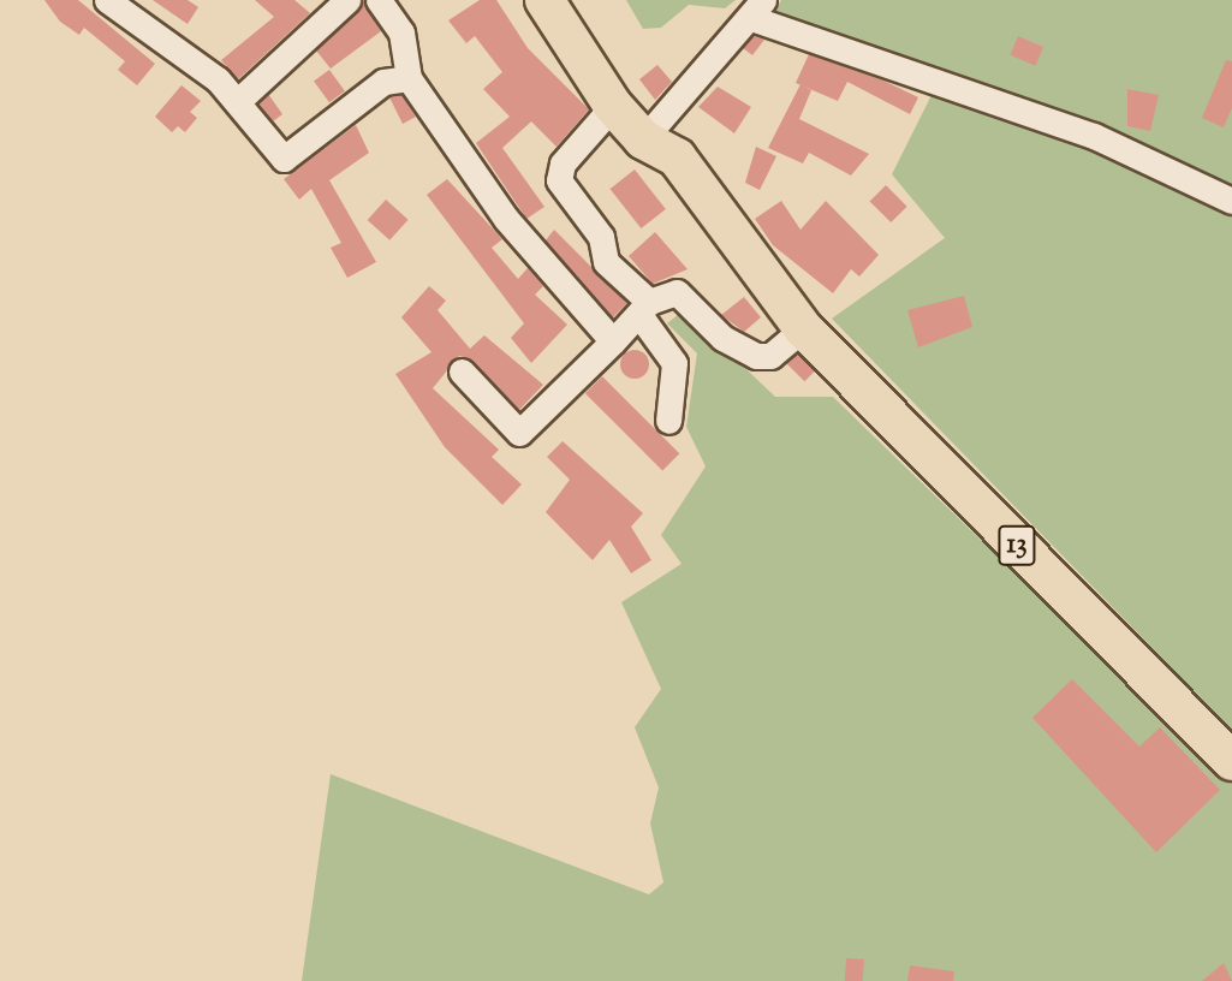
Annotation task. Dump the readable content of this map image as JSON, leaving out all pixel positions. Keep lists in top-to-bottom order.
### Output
{
  "streets": {
    "highway": ["13"]
  }
}
